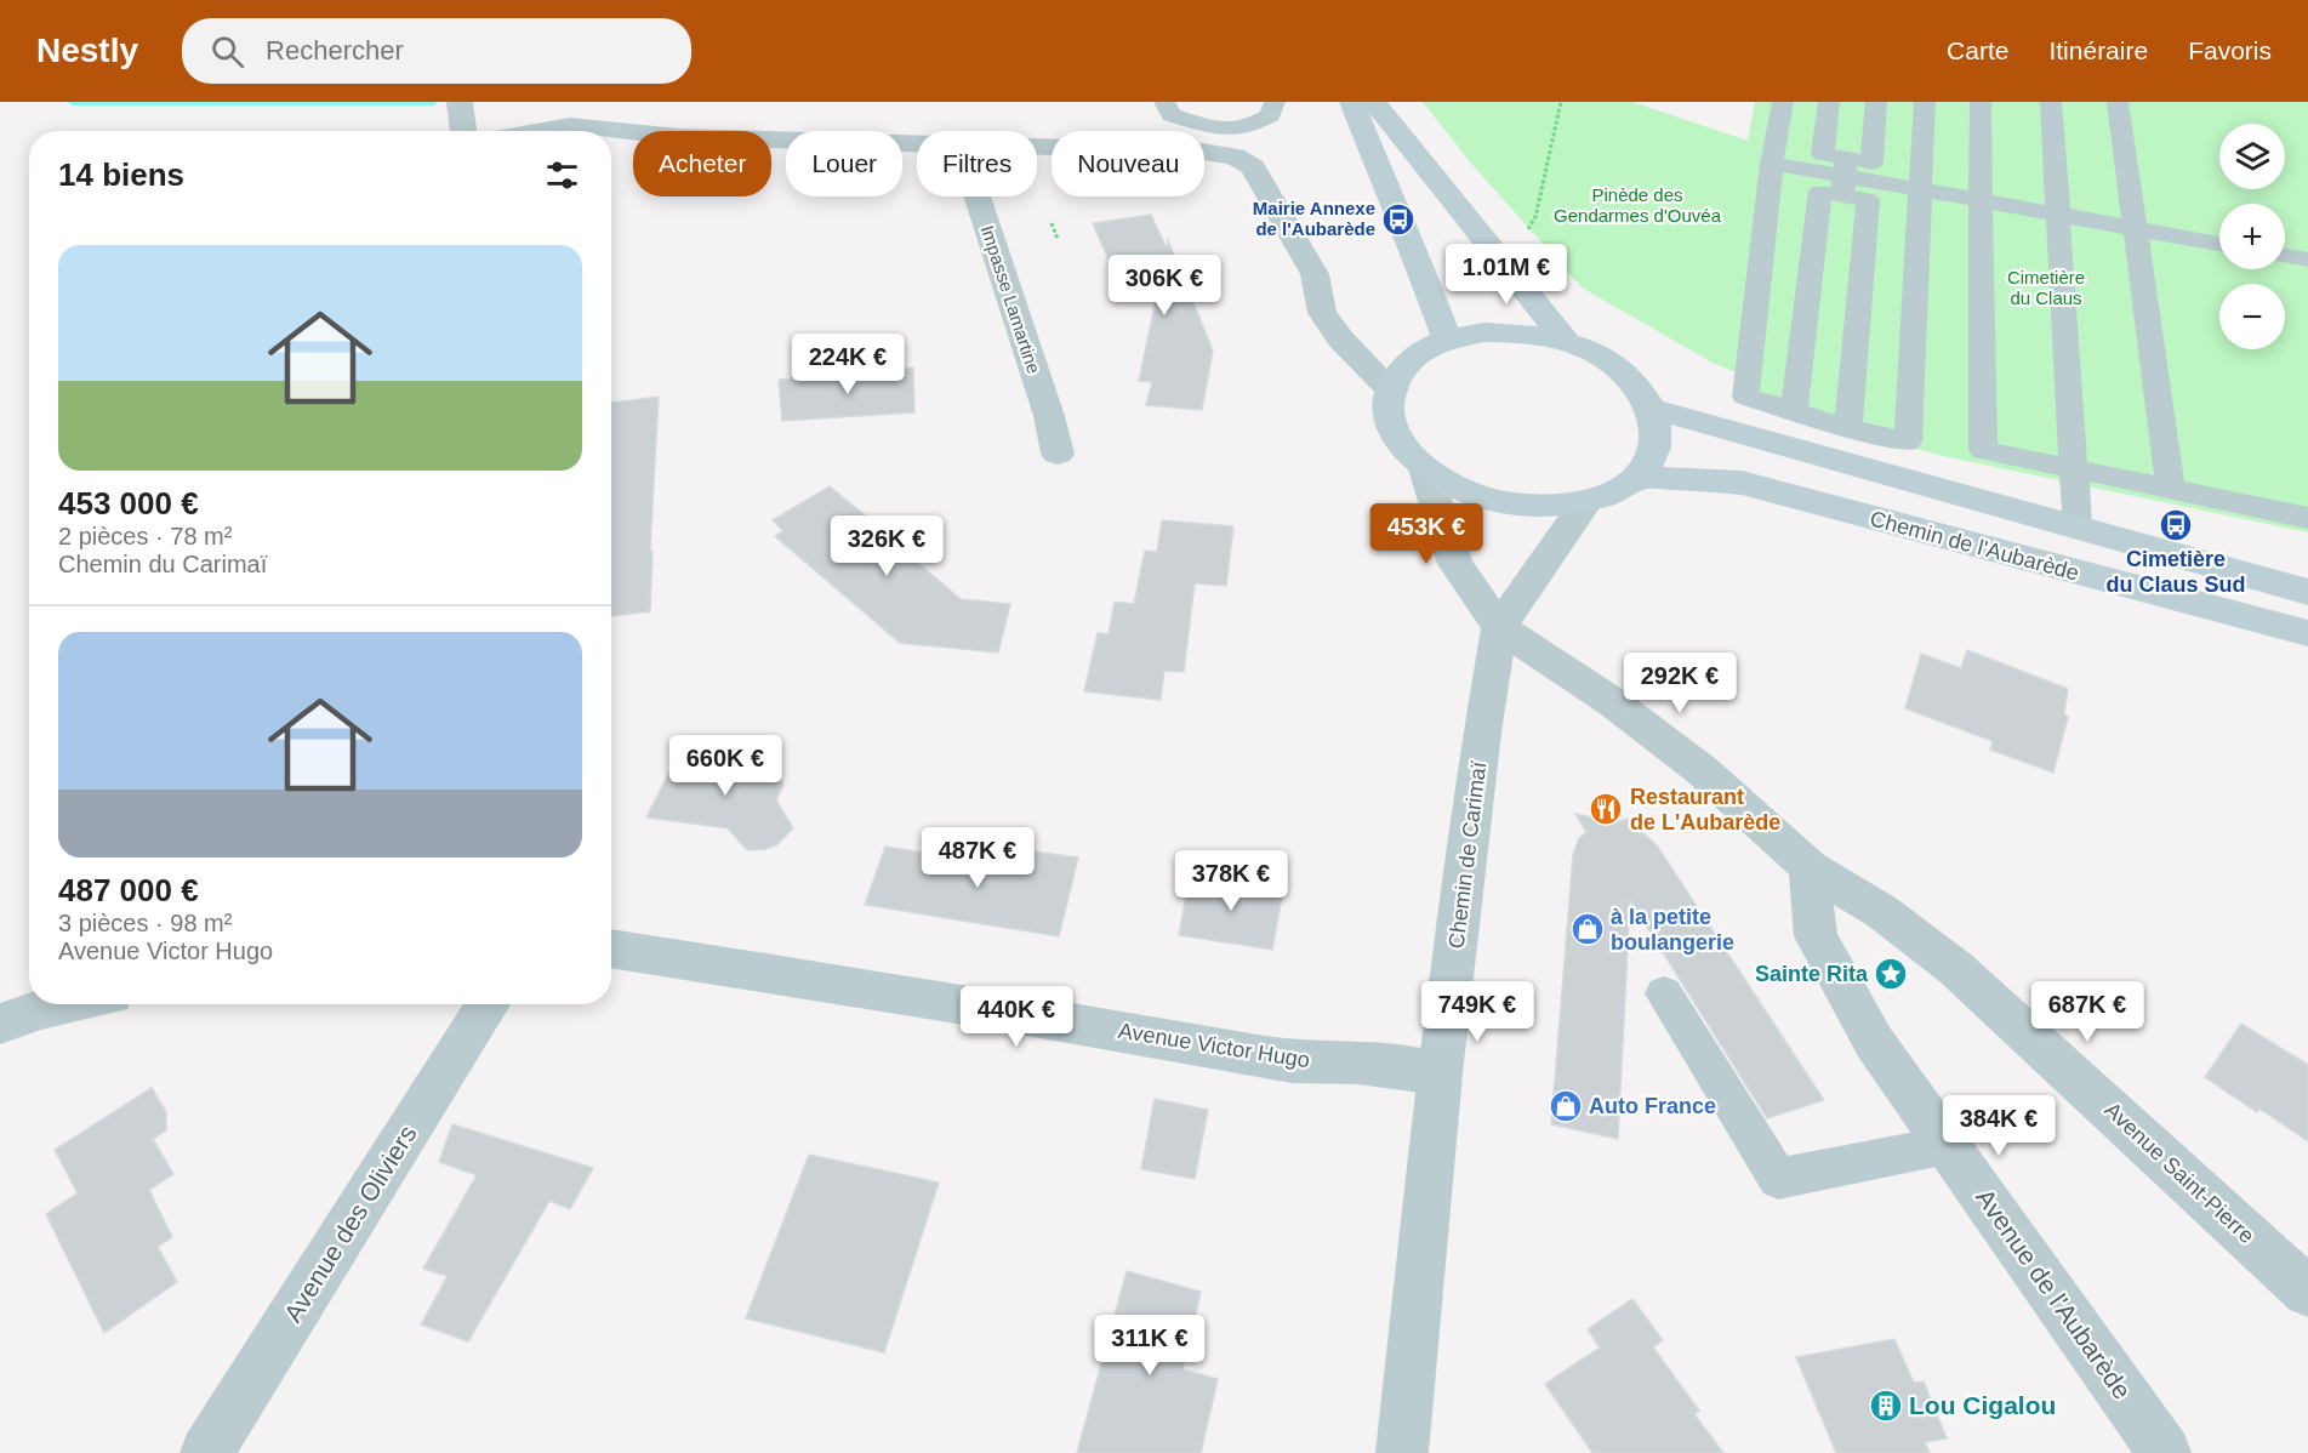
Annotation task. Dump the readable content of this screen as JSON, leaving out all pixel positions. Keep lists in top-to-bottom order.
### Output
{
  "streets": {
    "main road": ["Chemin de l'Aubarède"],
    "street": [
      "Impasse Lamartine",
      "Chemin de Carimaï",
      "Avenue Victor Hugo",
      "Avenue Saint-Pierre",
      "Avenue des Oliviers",
      "Avenue de l'Aubarède"
    ]
  },
  "crossings": [
    ["Chemin de l'Aubarède", "Chemin de Carimaï"],
    ["Chemin de Carimaï", "Avenue Victor Hugo"],
    ["Chemin de Carimaï", "Avenue Saint-Pierre"],
    ["Avenue Saint-Pierre", "Avenue de l'Aubarède"]
  ],
  "parks": ["Pinède des Gendarmes d'Ouvéa", "Cimetière du Claus"],
  "places": {
    "bus stop": ["Mairie Annexe de l'Aubarède", "Cimetière du Claus Sud"],
    "restaurant": ["Restaurant de L'Aubarède"],
    "shop": ["à la petite boulangerie", "Auto France"],
    "place": ["Sainte Rita"],
    "building": ["Lou Cigalou"]
  },
  "page": {
    "header": "Nestly",
    "search": "Rechercher",
    "nav": ["Carte", "Itinéraire", "Favoris"],
    "map_buttons": ["+", "−"],
    "chip": [
      "Acheter",
      "Louer",
      "Filtres",
      "Nouveau"
    ],
    "heading": "14 biens",
    "list": [
      {
        "name": "453 000 €",
        "note": "2 pièces · 78 m² · Chemin du Carimaï"
      },
      {
        "name": "487 000 €",
        "note": "3 pièces · 98 m² · Avenue Victor Hugo"
      }
    ],
    "price": [
      "1.01M €",
      "306K €",
      "224K €",
      "453K €",
      "326K €",
      "292K €",
      "660K €",
      "487K €",
      "378K €",
      "749K €",
      "687K €",
      "440K €",
      "384K €",
      "311K €"
    ]
  }
}
